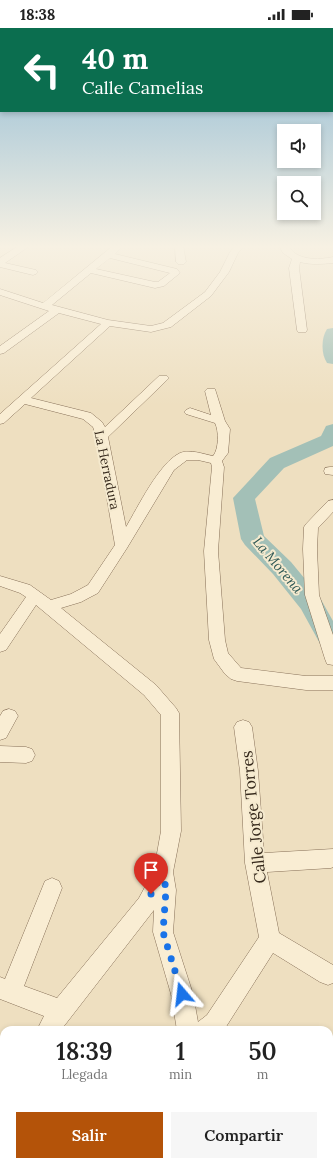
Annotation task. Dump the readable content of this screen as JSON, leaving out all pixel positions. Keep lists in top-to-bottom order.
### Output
{
  "streets": {
    "street": ["La Herradura", "Calle Jorge Torres"]
  },
  "water": ["La Morena"],
  "page": {
    "status": "18:38",
    "turn": ["40 m", "Calle Camelias"],
    "eta": [
      "18:39",
      "Llegada",
      "1",
      "min",
      "50",
      "m"
    ],
    "buttons": ["Salir", "Compartir"]
  }
}
